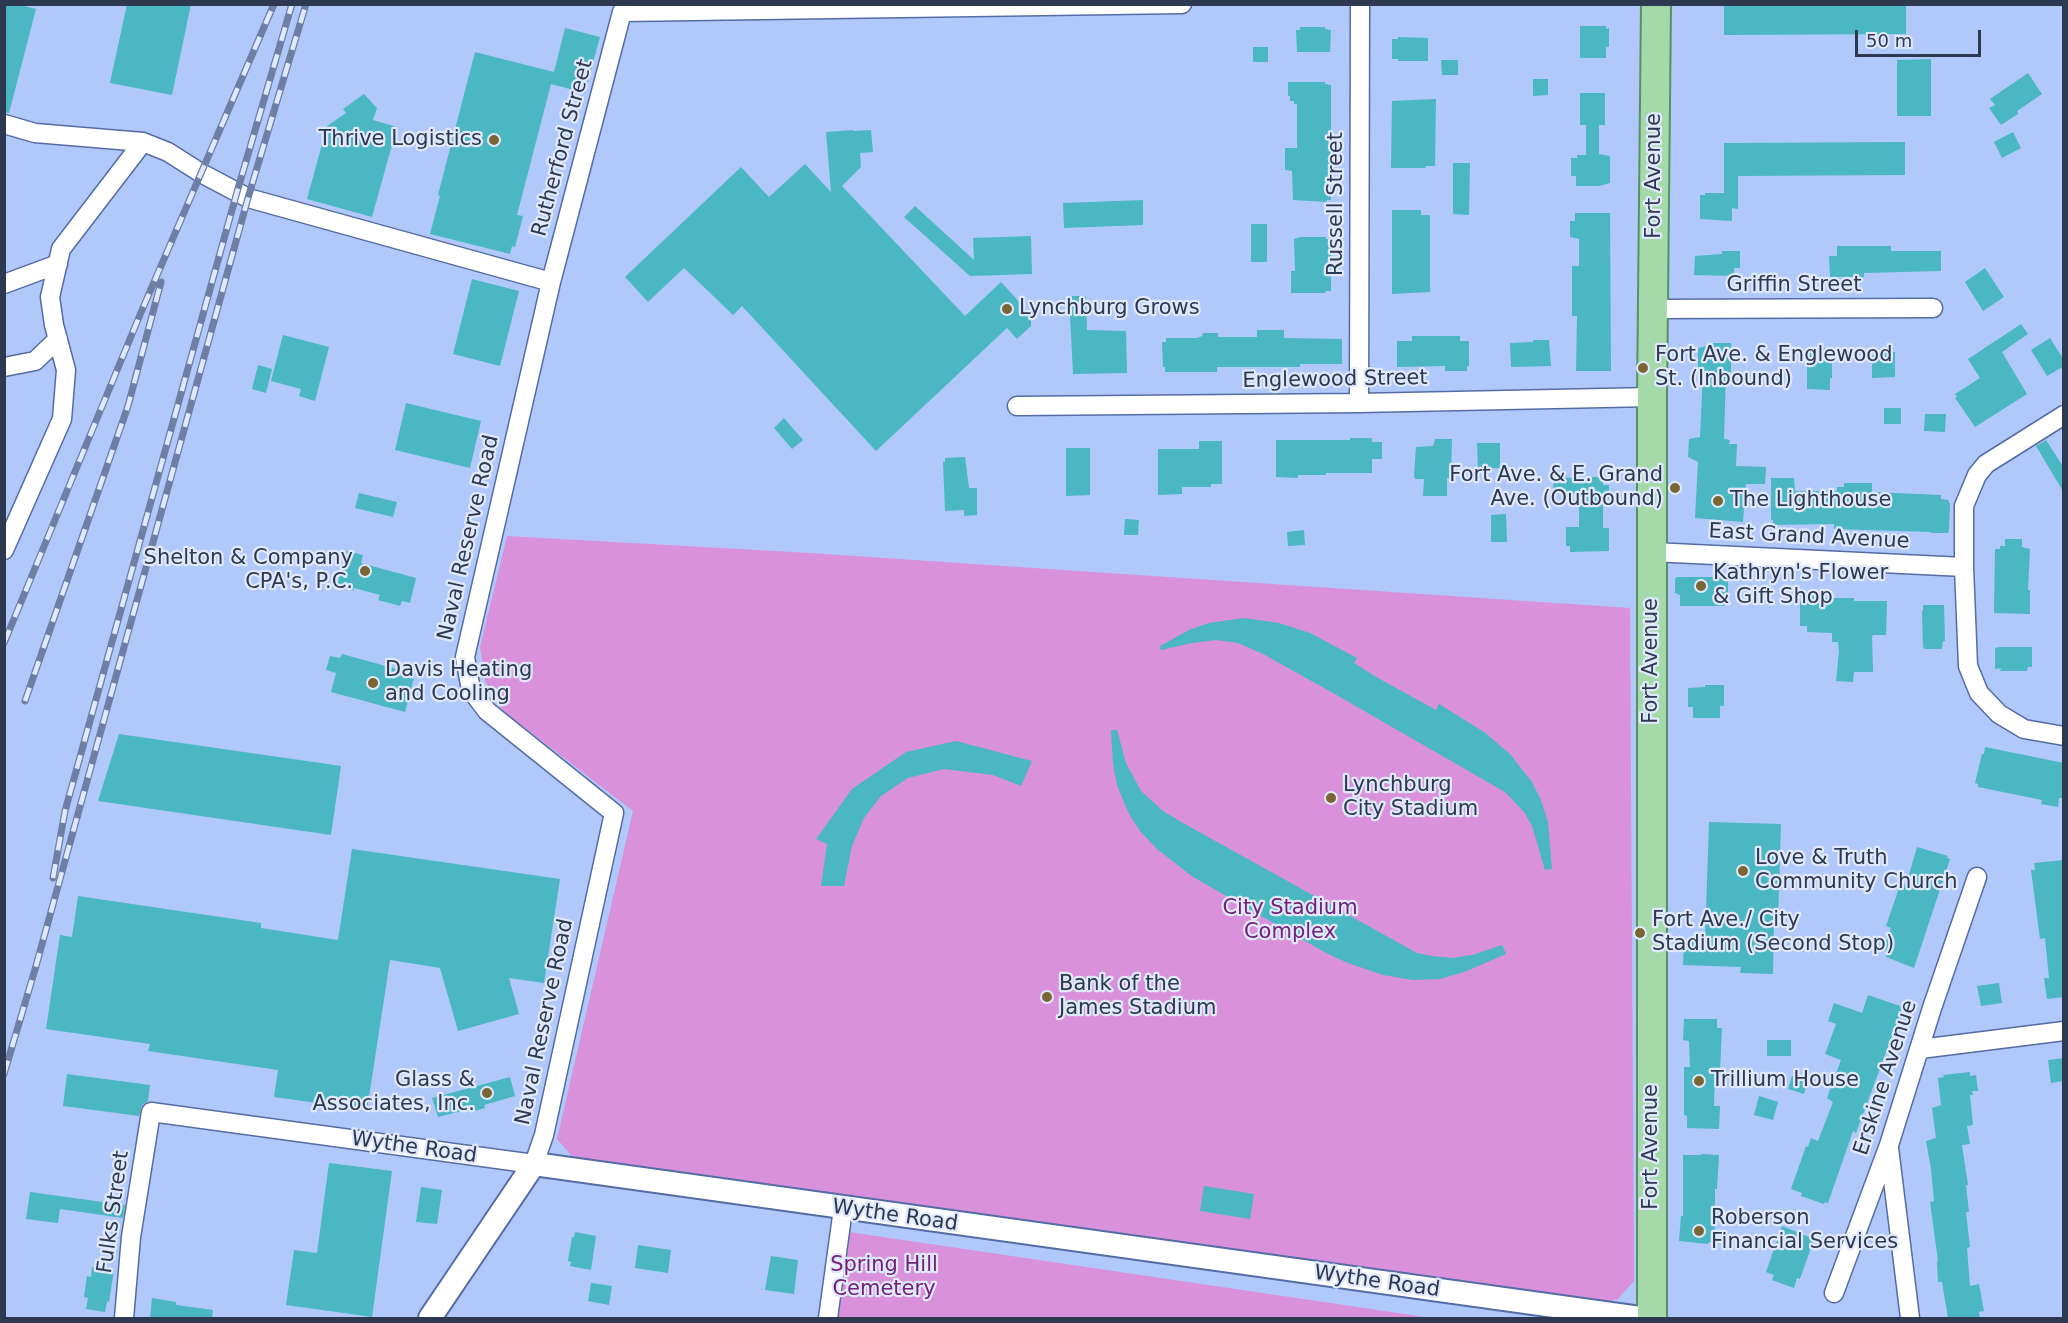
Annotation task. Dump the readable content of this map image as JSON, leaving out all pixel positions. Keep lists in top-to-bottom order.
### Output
{
  "streets": {
    "main road": ["Fort Avenue"],
    "street": [
      "Rutherford Street",
      "Russell Street",
      "Griffin Street",
      "Englewood Street",
      "East Grand Avenue",
      "Naval Reserve Road",
      "Erskine Avenue",
      "Wythe Road",
      "Fulks Street"
    ]
  },
  "crossings": [
    ["Rutherford Street", "Naval Reserve Road"],
    ["Fort Avenue", "Griffin Street"],
    ["Fort Avenue", "Englewood Street"],
    ["Fort Avenue", "East Grand Avenue"],
    ["Russell Street", "Englewood Street"],
    ["Naval Reserve Road", "Wythe Road"],
    ["Wythe Road", "Fulks Street"]
  ],
  "parks": ["City Stadium Complex", "Spring Hill Cemetery"],
  "places": [
    "Thrive Logistics",
    "Lynchburg Grows",
    "Fort Ave. & Englewood St. (Inbound)",
    "Fort Ave. & E. Grand Ave. (Outbound)",
    "The Lighthouse",
    "Shelton & Company CPA's, P.C.",
    "Kathryn's Flower & Gift Shop",
    "Davis Heating and Cooling",
    "Lynchburg City Stadium",
    "Love & Truth Community Church",
    "Fort Ave./ City Stadium (Second Stop)",
    "Bank of the James Stadium",
    "Trillium House",
    "Glass & Associates, Inc.",
    "Roberson Financial Services"
  ],
  "scale_bar": "50 m"
}
